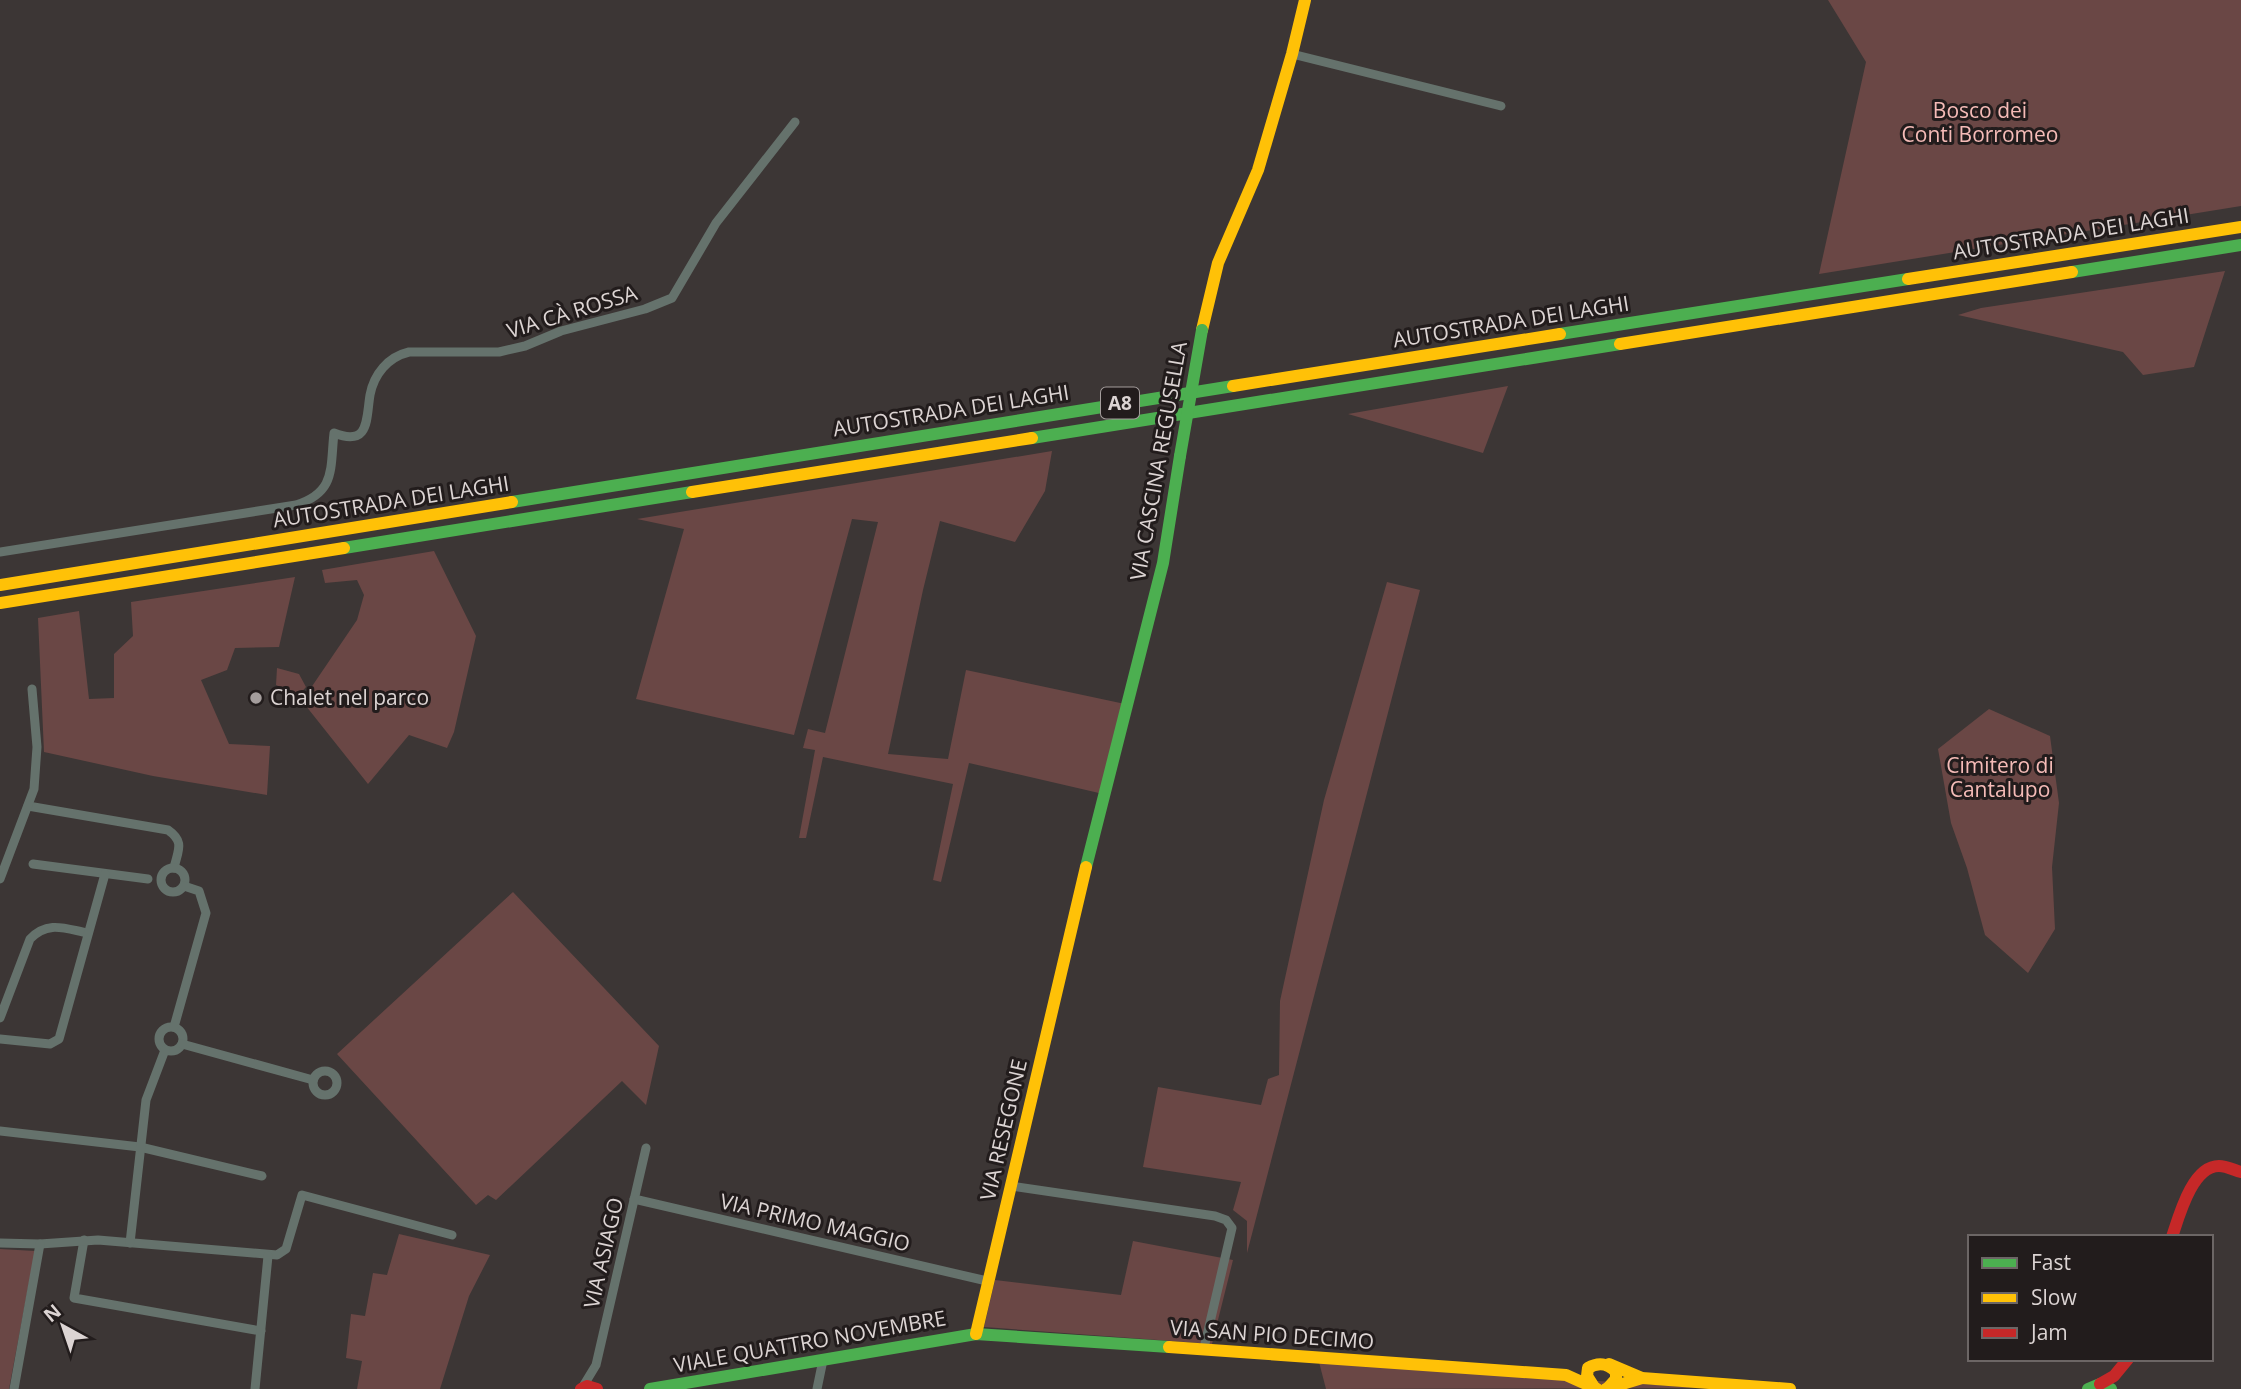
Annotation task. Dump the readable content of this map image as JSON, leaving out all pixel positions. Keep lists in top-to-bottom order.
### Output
{
  "streets": {
    "main road": [
      "AUTOSTRADA DEI LAGHI",
      "A8",
      "VIA CASCINA REGUSELLA",
      "VIA RESEGONE",
      "VIA SAN PIO DECIMO",
      "VIALE QUATTRO NOVEMBRE"
    ],
    "street": ["VIA CÀ ROSSA", "VIA PRIMO MAGGIO", "VIA ASIAGO"]
  },
  "crossings": [
    ["VIA CASCINA REGUSELLA", "VIA RESEGONE"],
    ["VIA RESEGONE", "VIA PRIMO MAGGIO"],
    ["VIA RESEGONE", "VIA SAN PIO DECIMO"],
    ["VIA RESEGONE", "VIALE QUATTRO NOVEMBRE"],
    ["VIA PRIMO MAGGIO", "VIA ASIAGO"],
    ["VIA SAN PIO DECIMO", "VIALE QUATTRO NOVEMBRE"]
  ],
  "parks": ["Bosco dei Conti Borromeo", "Cimitero di Cantalupo"],
  "places": ["Chalet nel parco"],
  "legend": ["Fast", "Slow", "Jam"],
  "north": "top left"
}
